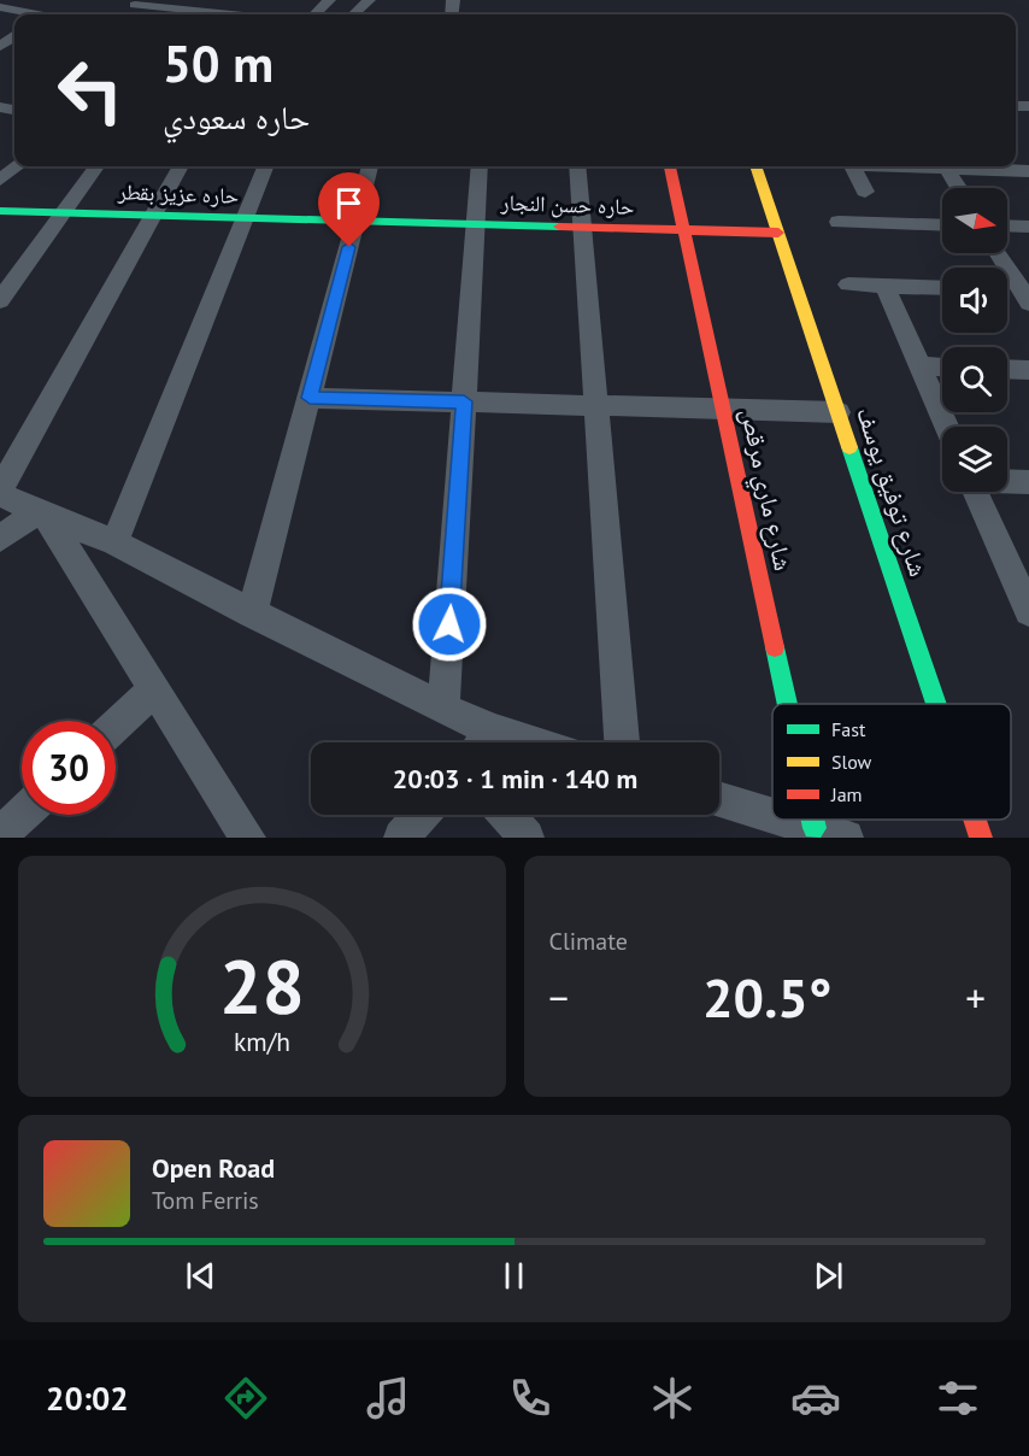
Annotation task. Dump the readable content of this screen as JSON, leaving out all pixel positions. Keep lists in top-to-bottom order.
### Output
{
  "streets": {
    "street": [
      "حاره عزيز بقطر",
      "حاره حسن النجار",
      "شارع ماري مرقص",
      "شارع توفيق يوسف"
    ]
  },
  "crossings": [
    ["حاره عزيز بقطر", "حاره حسن النجار"],
    ["حاره حسن النجار", "شارع ماري مرقص"],
    ["حاره حسن النجار", "شارع توفيق يوسف"]
  ],
  "legend": ["Fast", "Slow", "Jam"],
  "north": "right",
  "page": {
    "turn": ["50 m", "حاره سعودي"],
    "limit": "30",
    "trip": "20:03 · 1 min · 140 m",
    "tile": "Climate",
    "heat": ["−", "20.5°", "+"],
    "song": ["Open Road", "Tom Ferris"],
    "tabs": "20:02",
    "gauge": ["28", "km/h"]
  }
}
